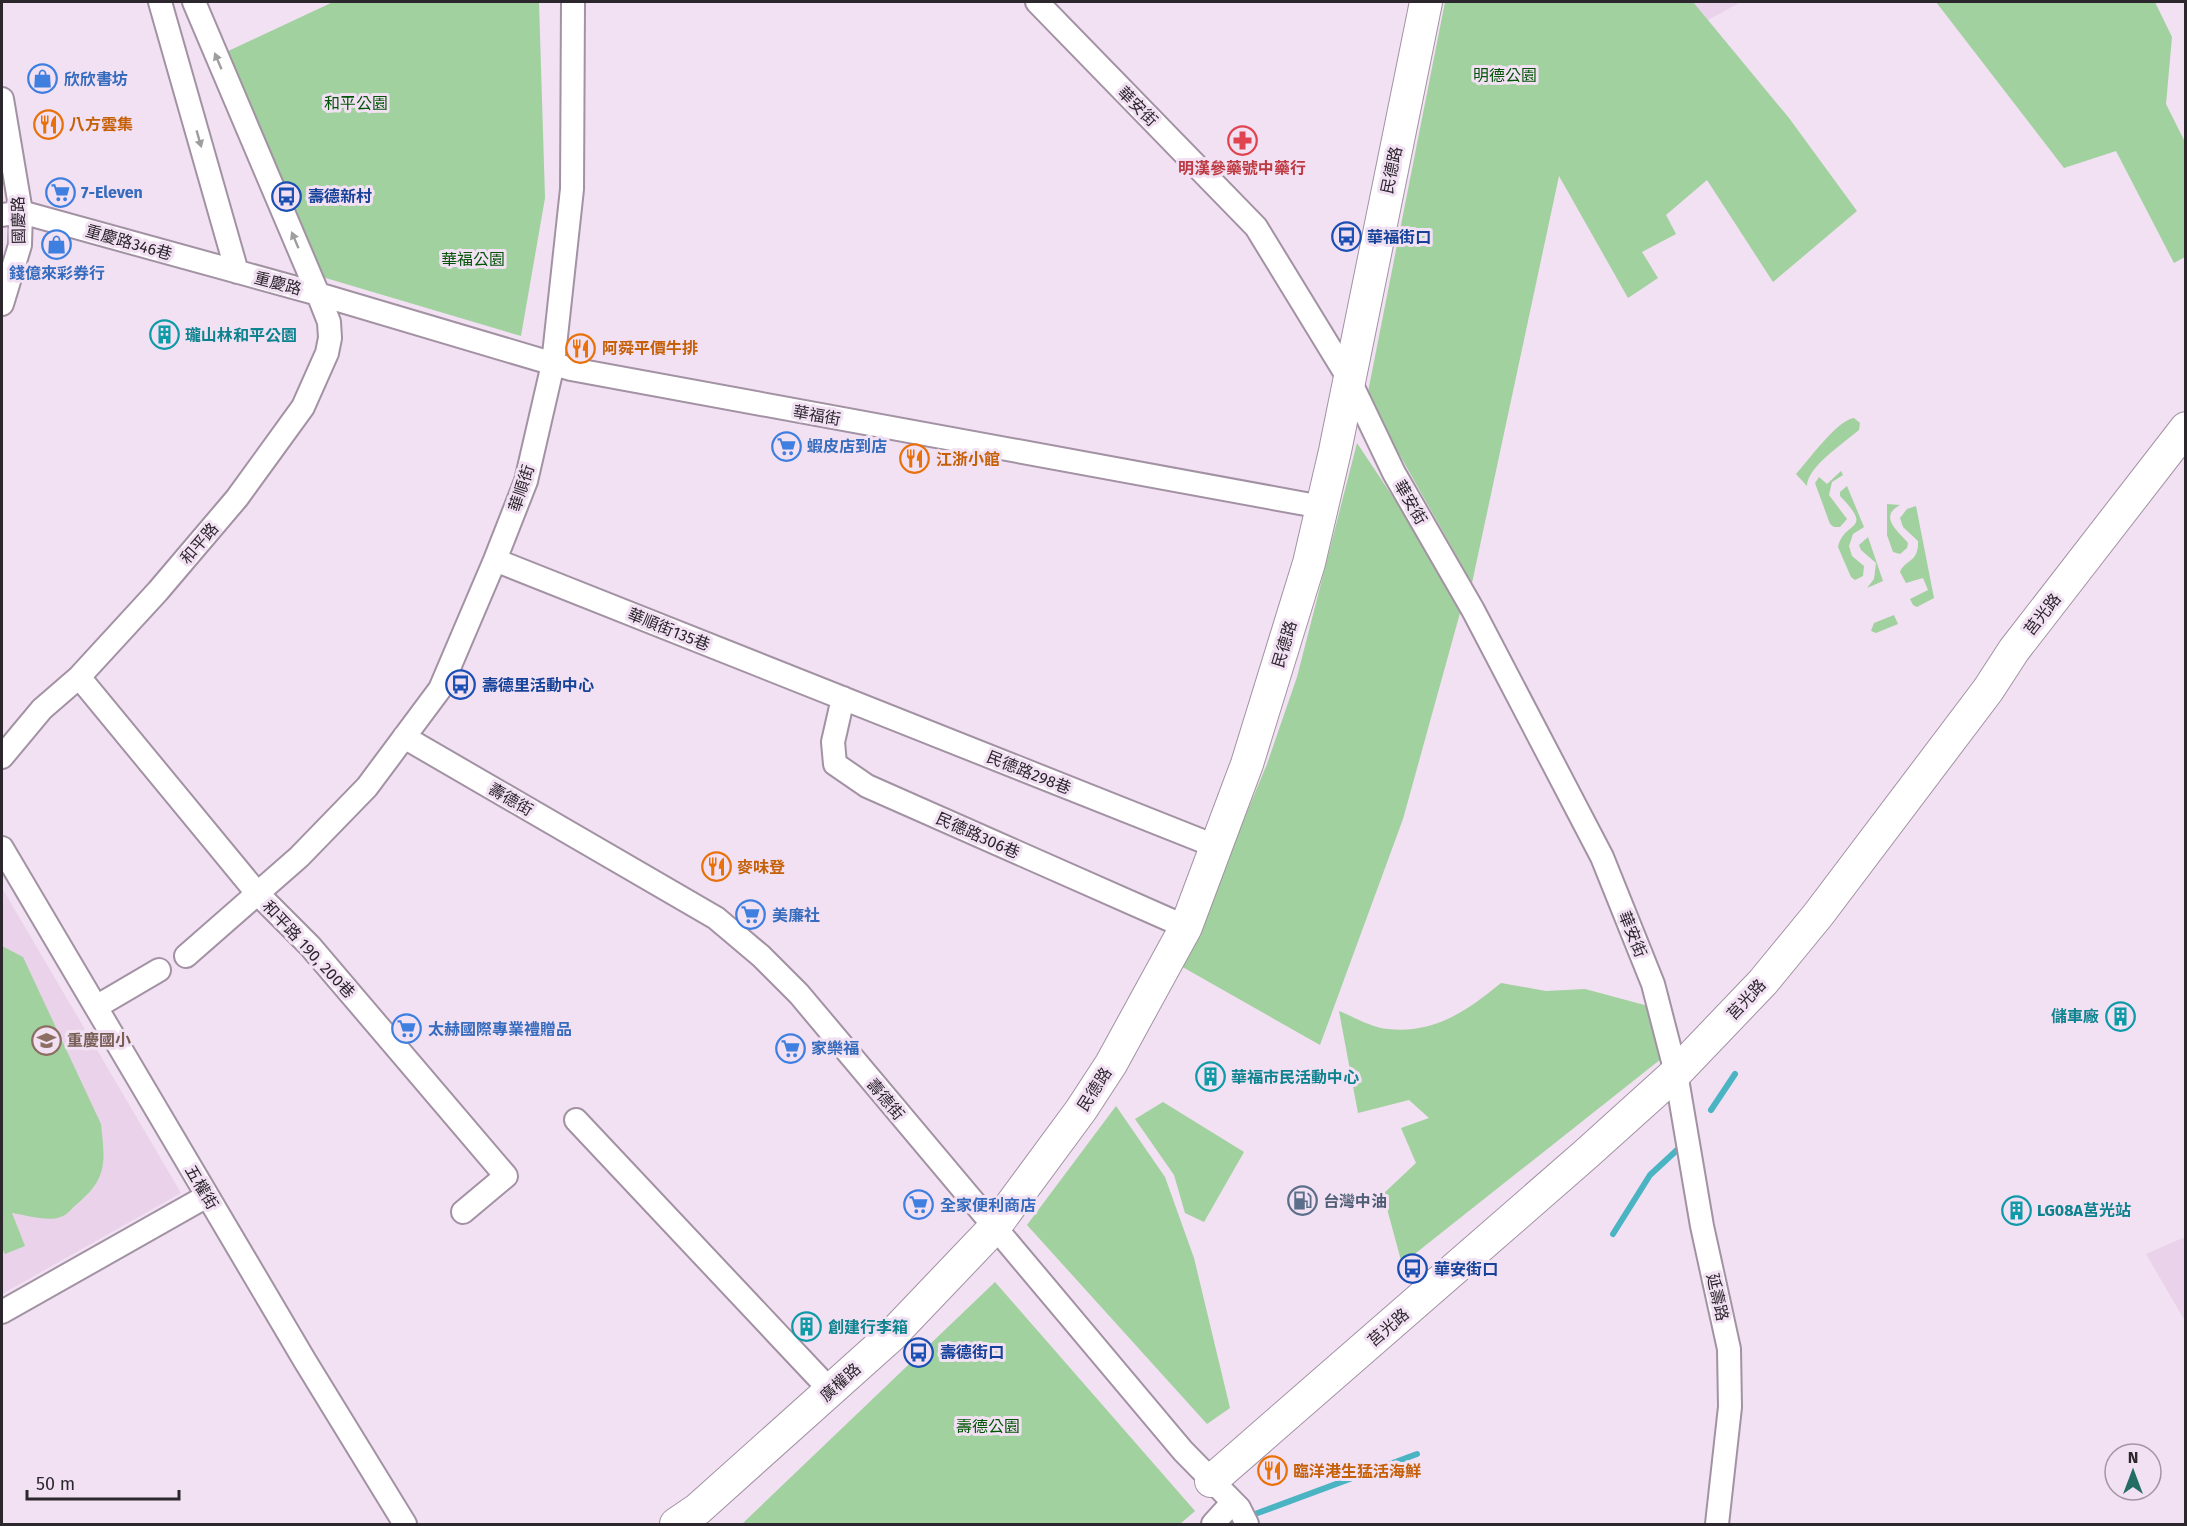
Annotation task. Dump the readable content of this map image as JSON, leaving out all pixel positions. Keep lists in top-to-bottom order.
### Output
{
  "streets": {
    "street": [
      "華安街",
      "民德路",
      "國慶路",
      "重慶路346巷",
      "重慶路",
      "華福街",
      "華順街",
      "和平路",
      "莒光路",
      "華順街135巷",
      "民德路298巷",
      "壽德街",
      "民德路306巷",
      "和平路 190, 200巷",
      "五權街",
      "延壽路",
      "廣權路"
    ]
  },
  "crossings": [
    ["華安街", "民德路"],
    ["華安街", "莒光路"],
    ["華安街", "延壽路"],
    ["民德路", "華福街"],
    ["民德路", "民德路298巷"],
    ["民德路", "壽德街"],
    ["民德路", "民德路306巷"],
    ["民德路", "廣權路"],
    ["國慶路", "重慶路346巷"],
    ["重慶路346巷", "重慶路"],
    ["重慶路", "華福街"],
    ["重慶路", "和平路"],
    ["華福街", "華順街"],
    ["華福街", "和平路"],
    ["華順街", "華順街135巷"],
    ["華順街", "壽德街"],
    ["華順街", "和平路 190, 200巷"],
    ["和平路", "和平路 190, 200巷"],
    ["莒光路", "壽德街"],
    ["莒光路", "延壽路"],
    ["華順街135巷", "民德路298巷"],
    ["華順街135巷", "民德路306巷"],
    ["民德路298巷", "民德路306巷"],
    ["壽德街", "廣權路"]
  ],
  "parks": [
    "明德公園",
    "和平公園",
    "華福公園",
    "壽德公園"
  ],
  "places": {
    "shop": ["欣欣書坊", "錢億來彩券行"],
    "restaurant": [
      "八方雲集",
      "阿舜平價牛排",
      "江浙小館",
      "麥味登",
      "臨洋港生猛活海鮮"
    ],
    "pharmacy": ["明漢參藥號中藥行"],
    "supermarket": [
      "7-Eleven",
      "蝦皮店到店",
      "美廉社",
      "太赫國際專業禮贈品",
      "家樂福",
      "全家便利商店"
    ],
    "bus stop": [
      "壽德新村",
      "華福街口",
      "壽德里活動中心",
      "華安街口",
      "壽德街口"
    ],
    "building": [
      "瓏山林和平公園",
      "儲車廠",
      "華福市民活動中心",
      "LG08A莒光站",
      "創建行李箱"
    ],
    "school or university": ["重慶國小"],
    "fuel station": ["台灣中油"]
  },
  "scale_bar": "50 m",
  "north": "top"
}
